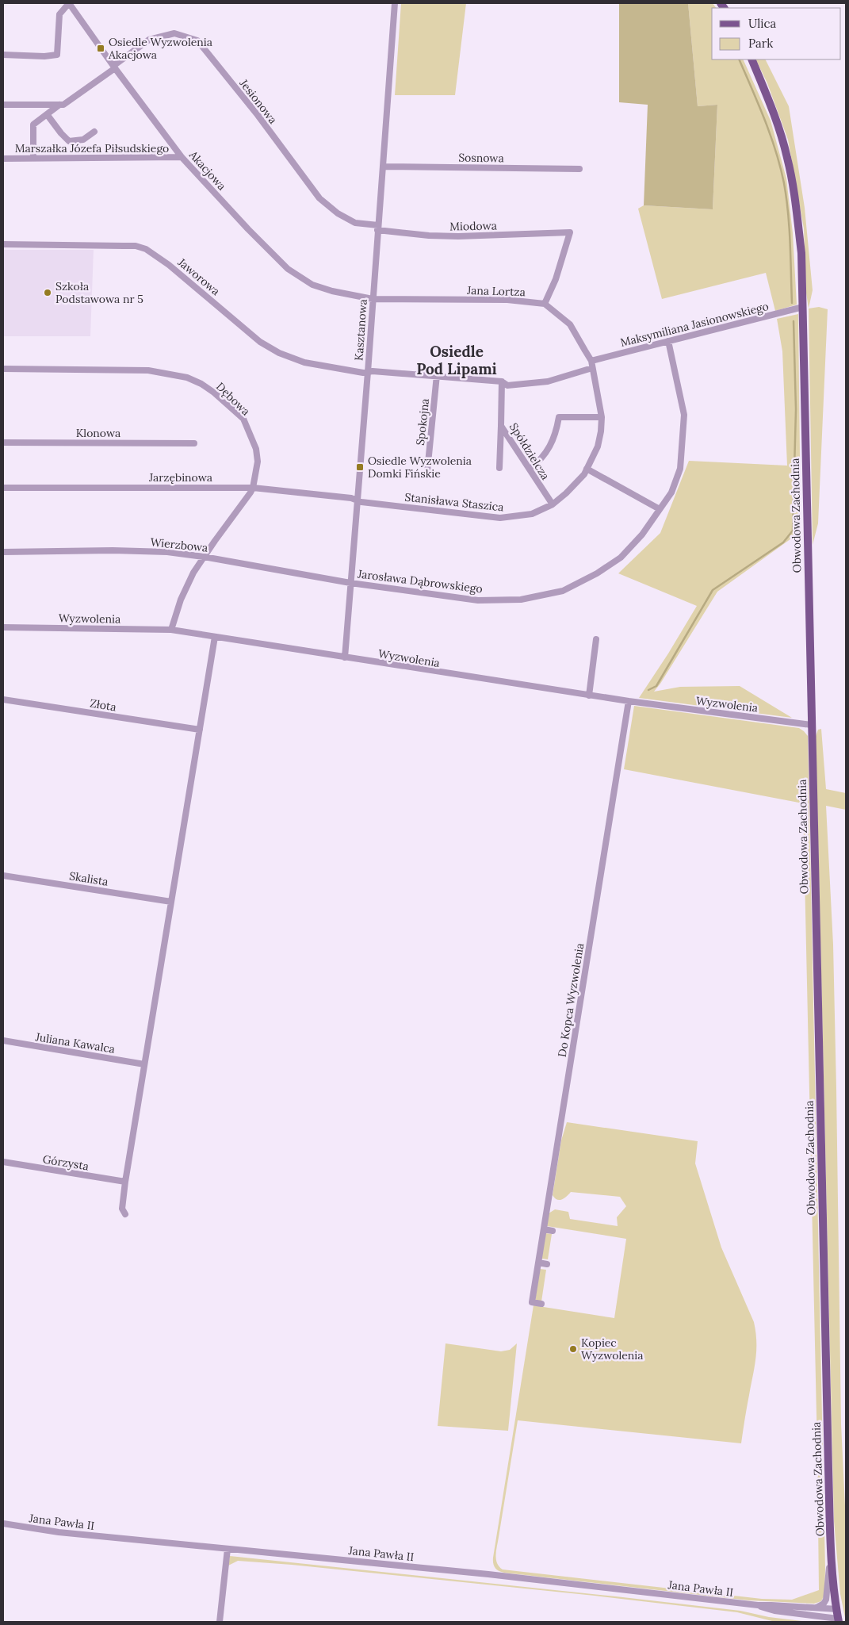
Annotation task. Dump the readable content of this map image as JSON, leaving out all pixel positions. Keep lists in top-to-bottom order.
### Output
{
  "streets": {
    "main road": ["Obwodowa Zachodnia"],
    "street": [
      "Jesionowa",
      "Marszałka Józefa Piłsudskiego",
      "Sosnowa",
      "Akacjowa",
      "Miodowa",
      "Jaworowa",
      "Jana Lortza",
      "Maksymiliana Jasionowskiego",
      "Kasztanowa",
      "Dębowa",
      "Spokojna",
      "Klonowa",
      "Spółdzielcza",
      "Jarzębinowa",
      "Stanisława Staszica",
      "Wierzbowa",
      "Jarosława Dąbrowskiego",
      "Wyzwolenia",
      "Złota",
      "Skalista",
      "Do Kopca Wyzwolenia",
      "Juliana Kawalca",
      "Górzysta",
      "Jana Pawła II"
    ]
  },
  "crossings": [
    ["Jesionowa", "Marszałka Józefa Piłsudskiego"],
    ["Jesionowa", "Akacjowa"],
    ["Jesionowa", "Miodowa"],
    ["Jesionowa", "Kasztanowa"],
    ["Marszałka Józefa Piłsudskiego", "Akacjowa"],
    ["Sosnowa", "Kasztanowa"],
    ["Akacjowa", "Jana Lortza"],
    ["Akacjowa", "Kasztanowa"],
    ["Miodowa", "Jana Lortza"],
    ["Miodowa", "Kasztanowa"],
    ["Jaworowa", "Kasztanowa"],
    ["Jana Lortza", "Kasztanowa"],
    ["Maksymiliana Jasionowskiego", "Stanisława Staszica"],
    ["Maksymiliana Jasionowskiego", "Obwodowa Zachodnia"],
    ["Maksymiliana Jasionowskiego", "Jarosława Dąbrowskiego"],
    ["Kasztanowa", "Jarzębinowa"],
    ["Kasztanowa", "Stanisława Staszica"],
    ["Kasztanowa", "Wierzbowa"],
    ["Kasztanowa", "Jarosława Dąbrowskiego"],
    ["Kasztanowa", "Wyzwolenia"],
    ["Dębowa", "Jarzębinowa"],
    ["Dębowa", "Wierzbowa"],
    ["Dębowa", "Wyzwolenia"],
    ["Spółdzielcza", "Stanisława Staszica"],
    ["Jarzębinowa", "Stanisława Staszica"],
    ["Obwodowa Zachodnia", "Wyzwolenia"],
    ["Obwodowa Zachodnia", "Jana Pawła II"],
    ["Wierzbowa", "Jarosława Dąbrowskiego"],
    ["Wyzwolenia", "Do Kopca Wyzwolenia"]
  ],
  "districts": ["Osiedle Pod Lipami"],
  "places": {
    "transit": ["Osiedle Wyzwolenia Akacjowa", "Osiedle Wyzwolenia Domki Fińskie"],
    "other": ["Szkoła Podstawowa nr 5", "Kopiec Wyzwolenia"]
  },
  "legend": ["Ulica", "Park"]
}
